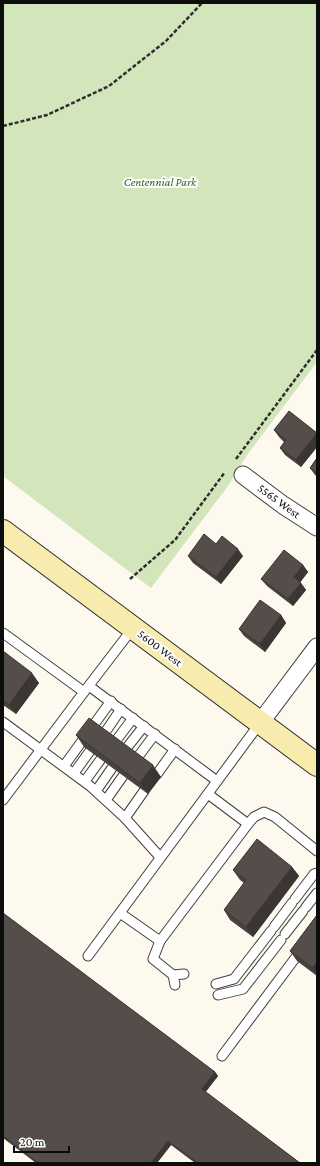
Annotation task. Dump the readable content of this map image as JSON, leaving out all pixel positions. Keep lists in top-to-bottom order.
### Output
{
  "streets": {
    "main road": ["5600 West"],
    "street": ["5565 West"]
  },
  "parks": ["Centennial Park"],
  "scale_bar": "20 m"
}
